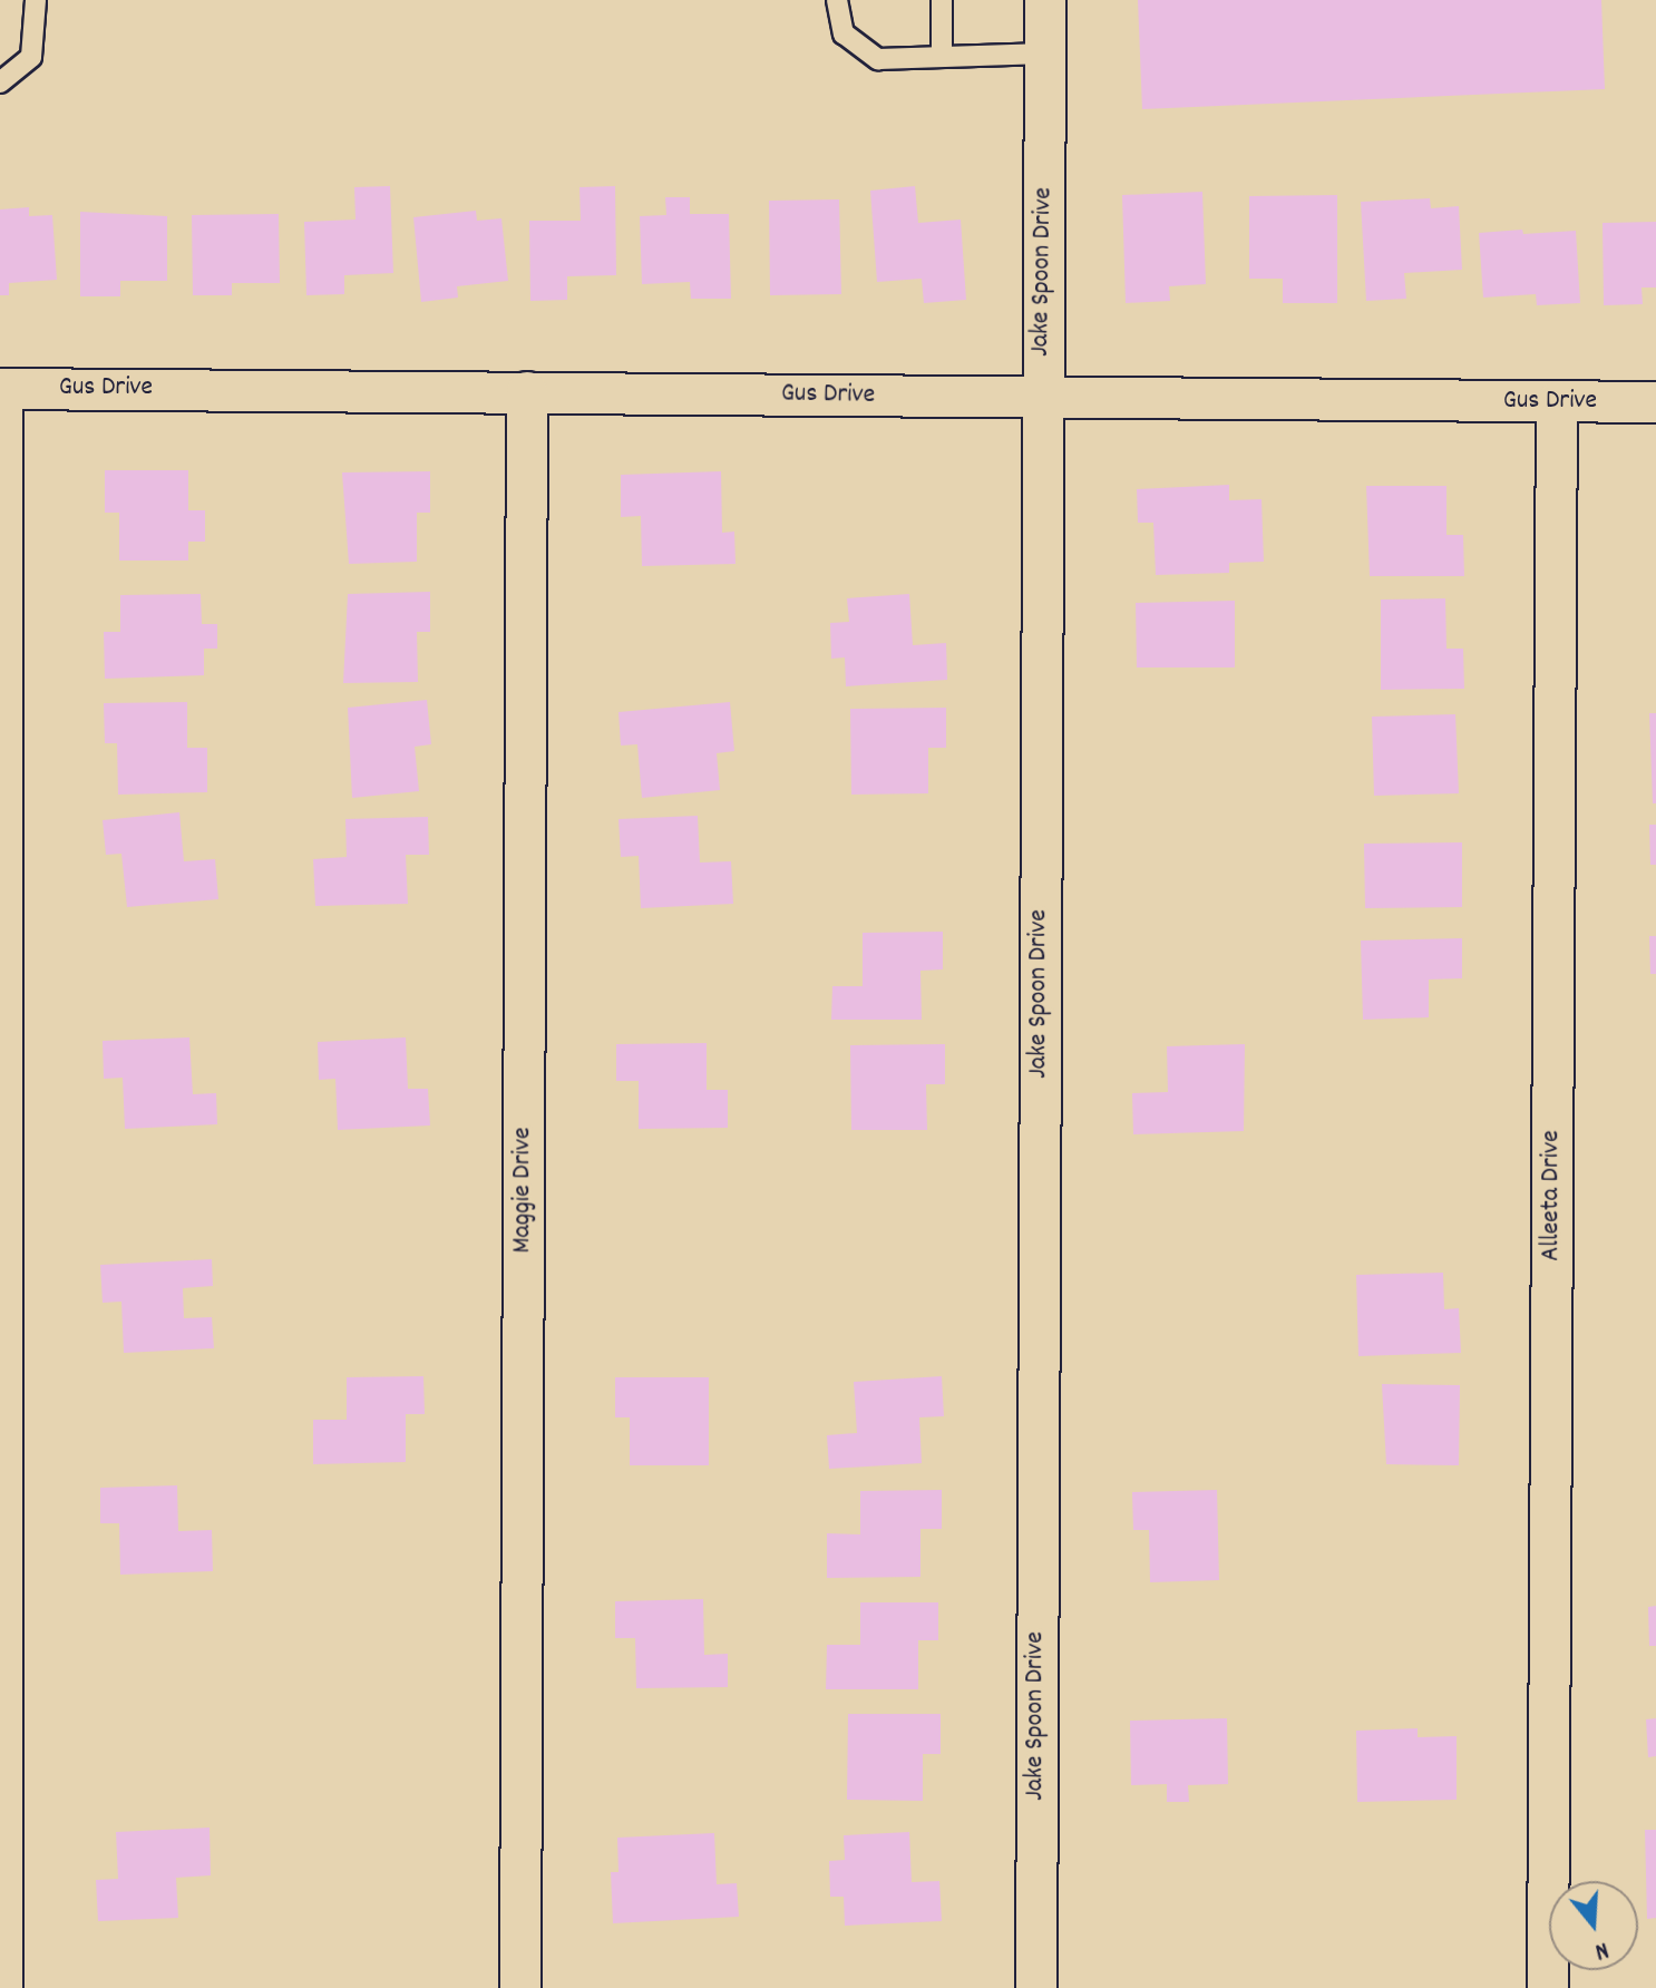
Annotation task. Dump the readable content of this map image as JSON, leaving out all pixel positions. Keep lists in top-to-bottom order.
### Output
{
  "streets": {
    "street": [
      "Jake Spoon Drive",
      "Gus Drive",
      "Maggie Drive",
      "Alleeta Drive"
    ]
  },
  "crossings": [
    ["Jake Spoon Drive", "Gus Drive"],
    ["Gus Drive", "Maggie Drive"],
    ["Gus Drive", "Alleeta Drive"]
  ],
  "north": "bottom"
}
